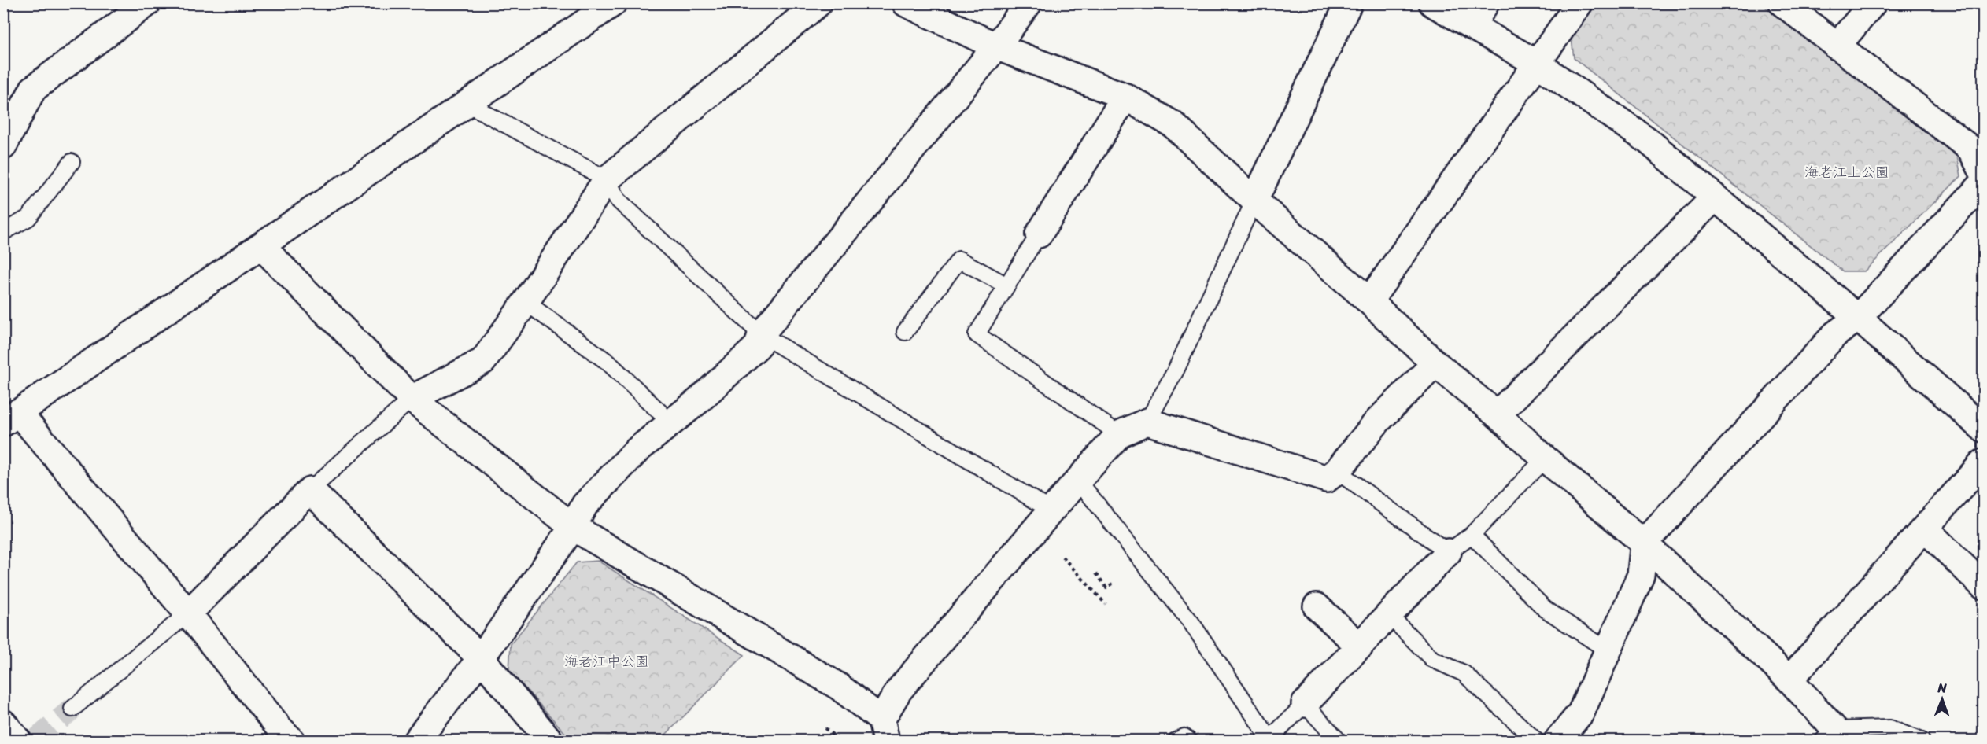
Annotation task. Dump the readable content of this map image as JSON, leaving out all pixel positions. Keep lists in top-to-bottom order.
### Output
{
  "parks": ["海老江上公園", "海老江中公園"],
  "north": "top"
}
